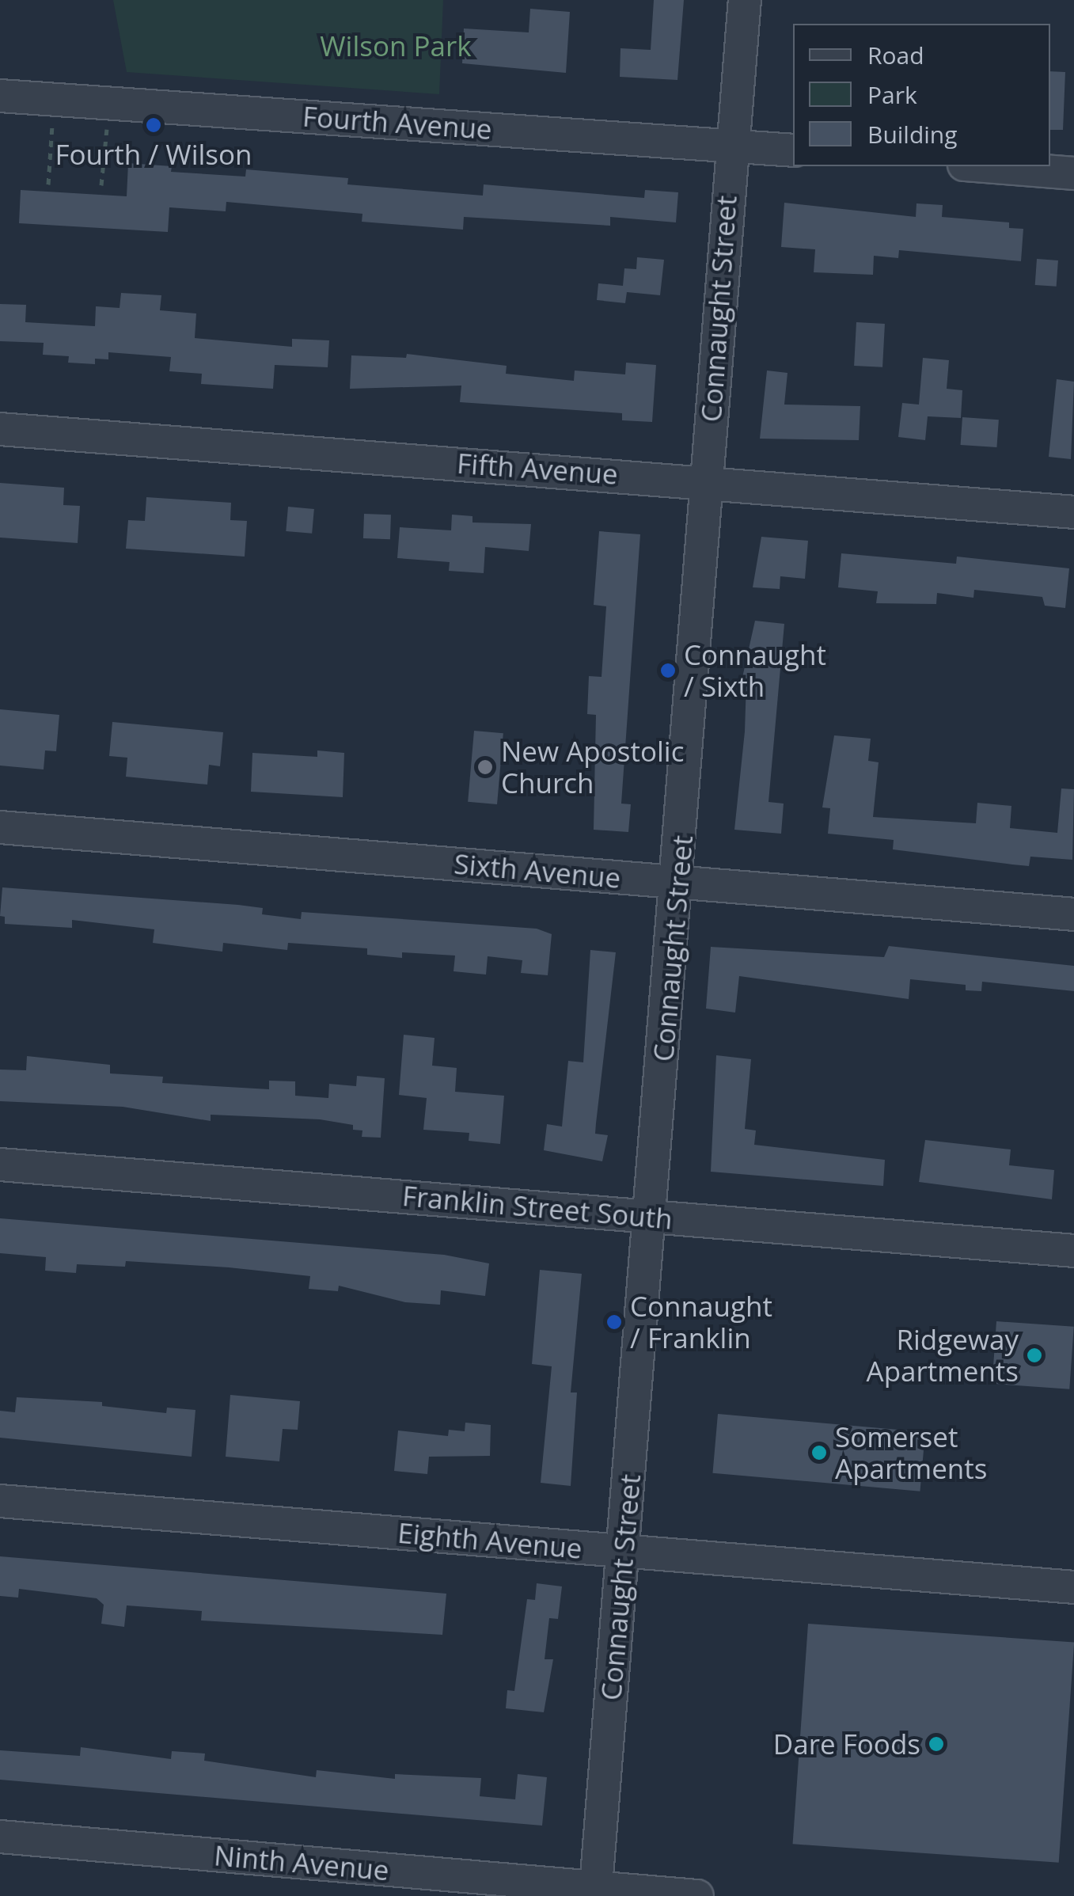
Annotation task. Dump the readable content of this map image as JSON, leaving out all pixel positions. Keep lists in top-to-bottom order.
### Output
{
  "streets": {
    "street": [
      "Fourth Avenue",
      "Connaught Street",
      "Fifth Avenue",
      "Sixth Avenue",
      "Franklin Street South",
      "Eighth Avenue",
      "Ninth Avenue"
    ]
  },
  "crossings": [
    ["Fourth Avenue", "Connaught Street"],
    ["Connaught Street", "Fifth Avenue"],
    ["Connaught Street", "Sixth Avenue"],
    ["Connaught Street", "Franklin Street South"],
    ["Connaught Street", "Eighth Avenue"],
    ["Connaught Street", "Ninth Avenue"]
  ],
  "parks": ["Wilson Park"],
  "places": [
    "Fourth / Wilson",
    "Connaught / Sixth",
    "New Apostolic Church",
    "Connaught / Franklin",
    "Ridgeway Apartments",
    "Somerset Apartments",
    "Dare Foods"
  ],
  "legend": ["Road", "Park", "Building"]
}
